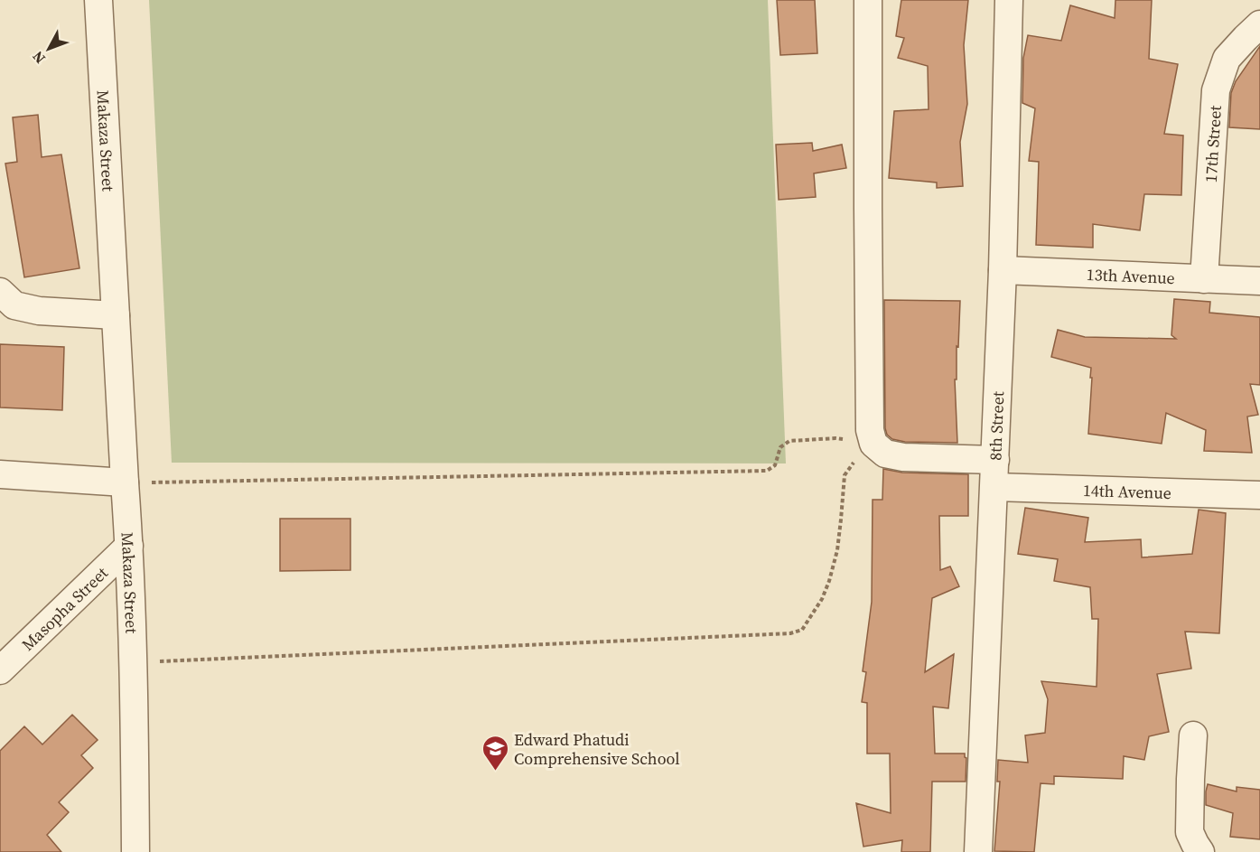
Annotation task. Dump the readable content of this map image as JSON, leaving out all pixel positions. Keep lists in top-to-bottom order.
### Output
{
  "streets": {
    "street": [
      "Makaza Street",
      "17th Street",
      "13th Avenue",
      "8th Street",
      "14th Avenue",
      "Masopha Street"
    ]
  },
  "crossings": [
    ["Makaza Street", "Masopha Street"],
    ["17th Street", "13th Avenue"],
    ["13th Avenue", "8th Street"],
    ["8th Street", "14th Avenue"]
  ],
  "places": {
    "school or university": ["Edward Phatudi Comprehensive School"]
  },
  "north": "bottom left"
}
